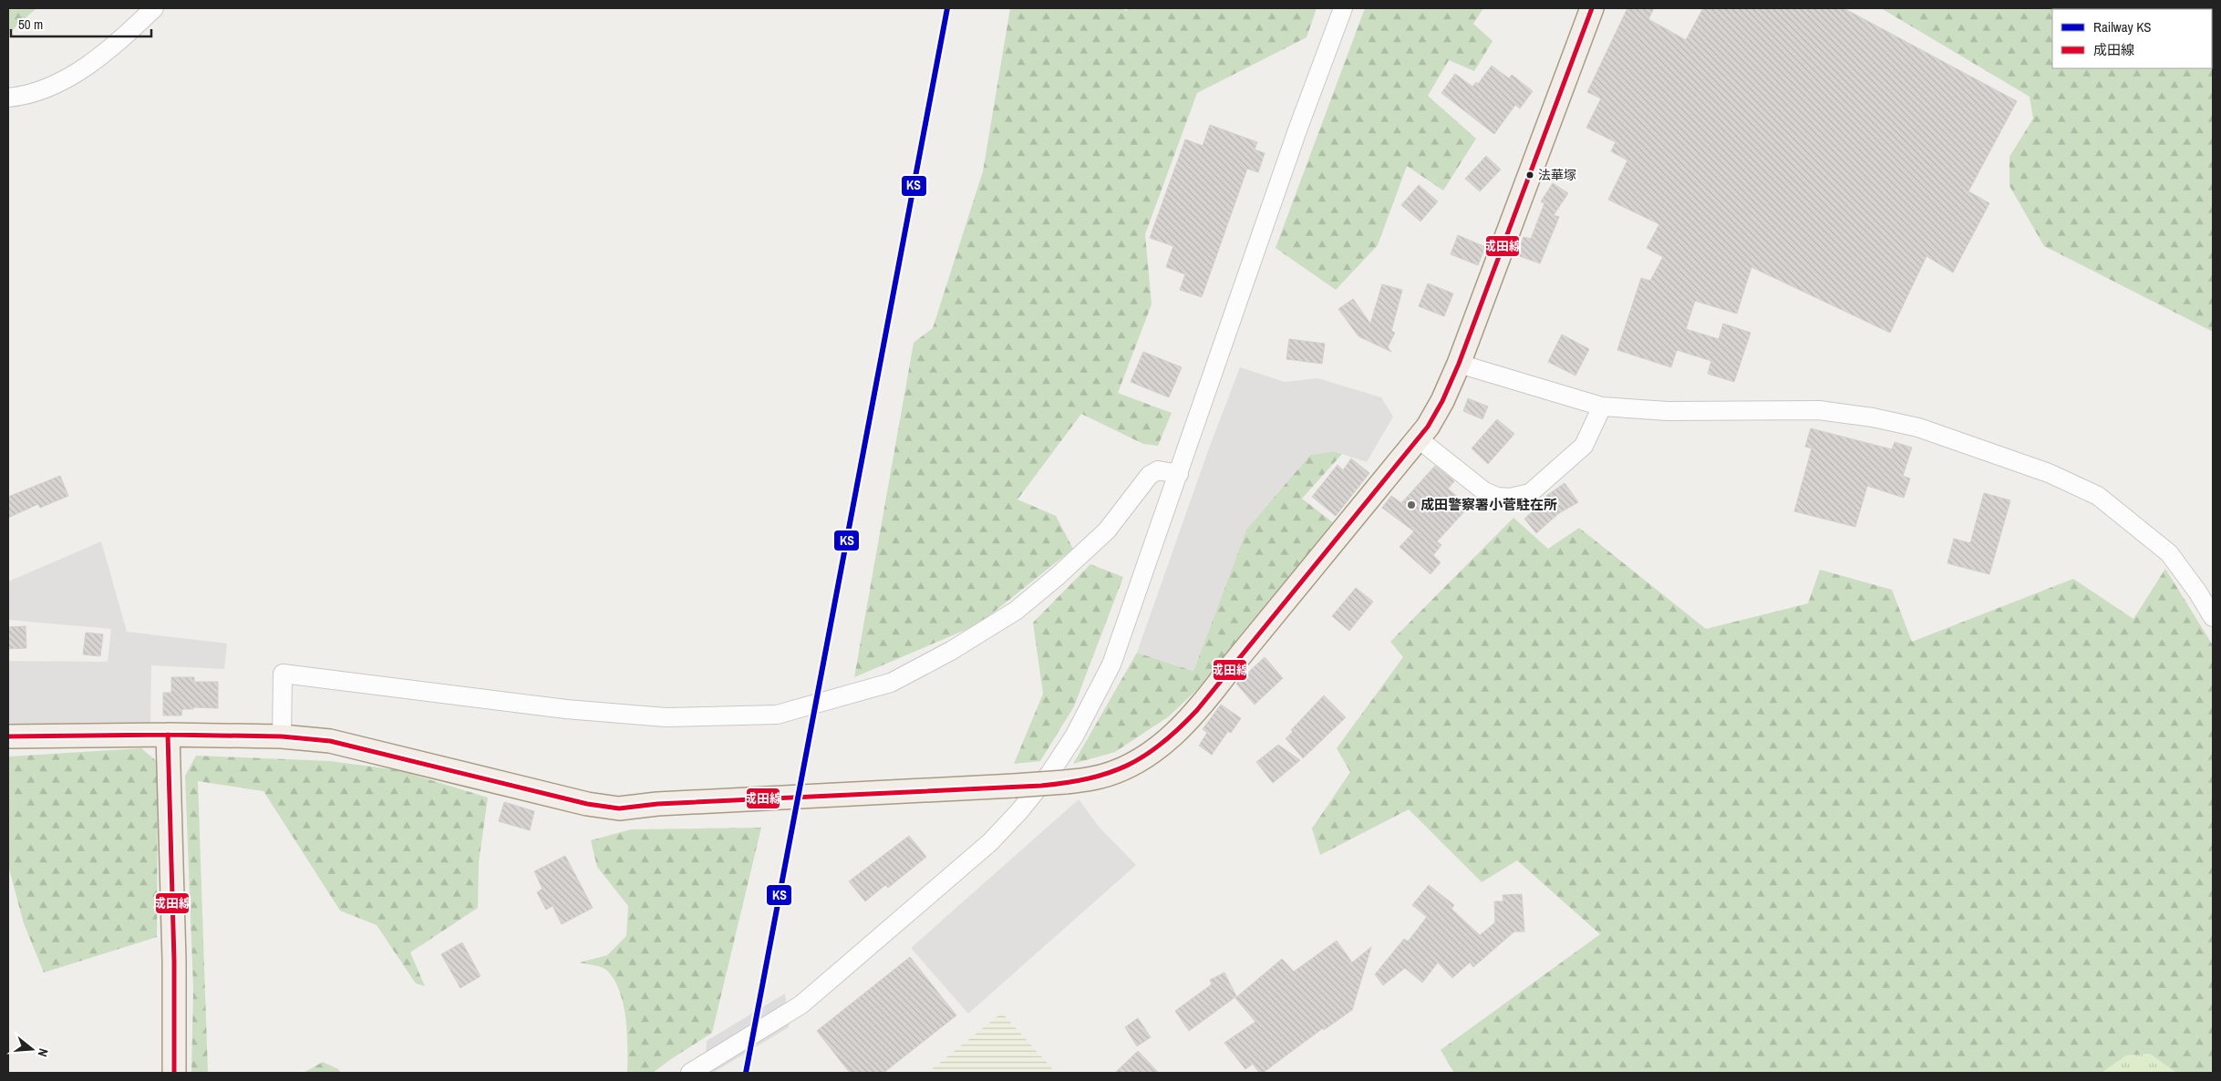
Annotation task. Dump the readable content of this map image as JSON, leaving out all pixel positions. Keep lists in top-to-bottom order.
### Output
{
  "places": ["法華塚", "成田警察署小菅駐在所"],
  "lines": ["rail line KS", "transit line 成田線"],
  "legend": ["Railway KS", "成田線"],
  "scale_bar": "50 m",
  "north": "right"
}
